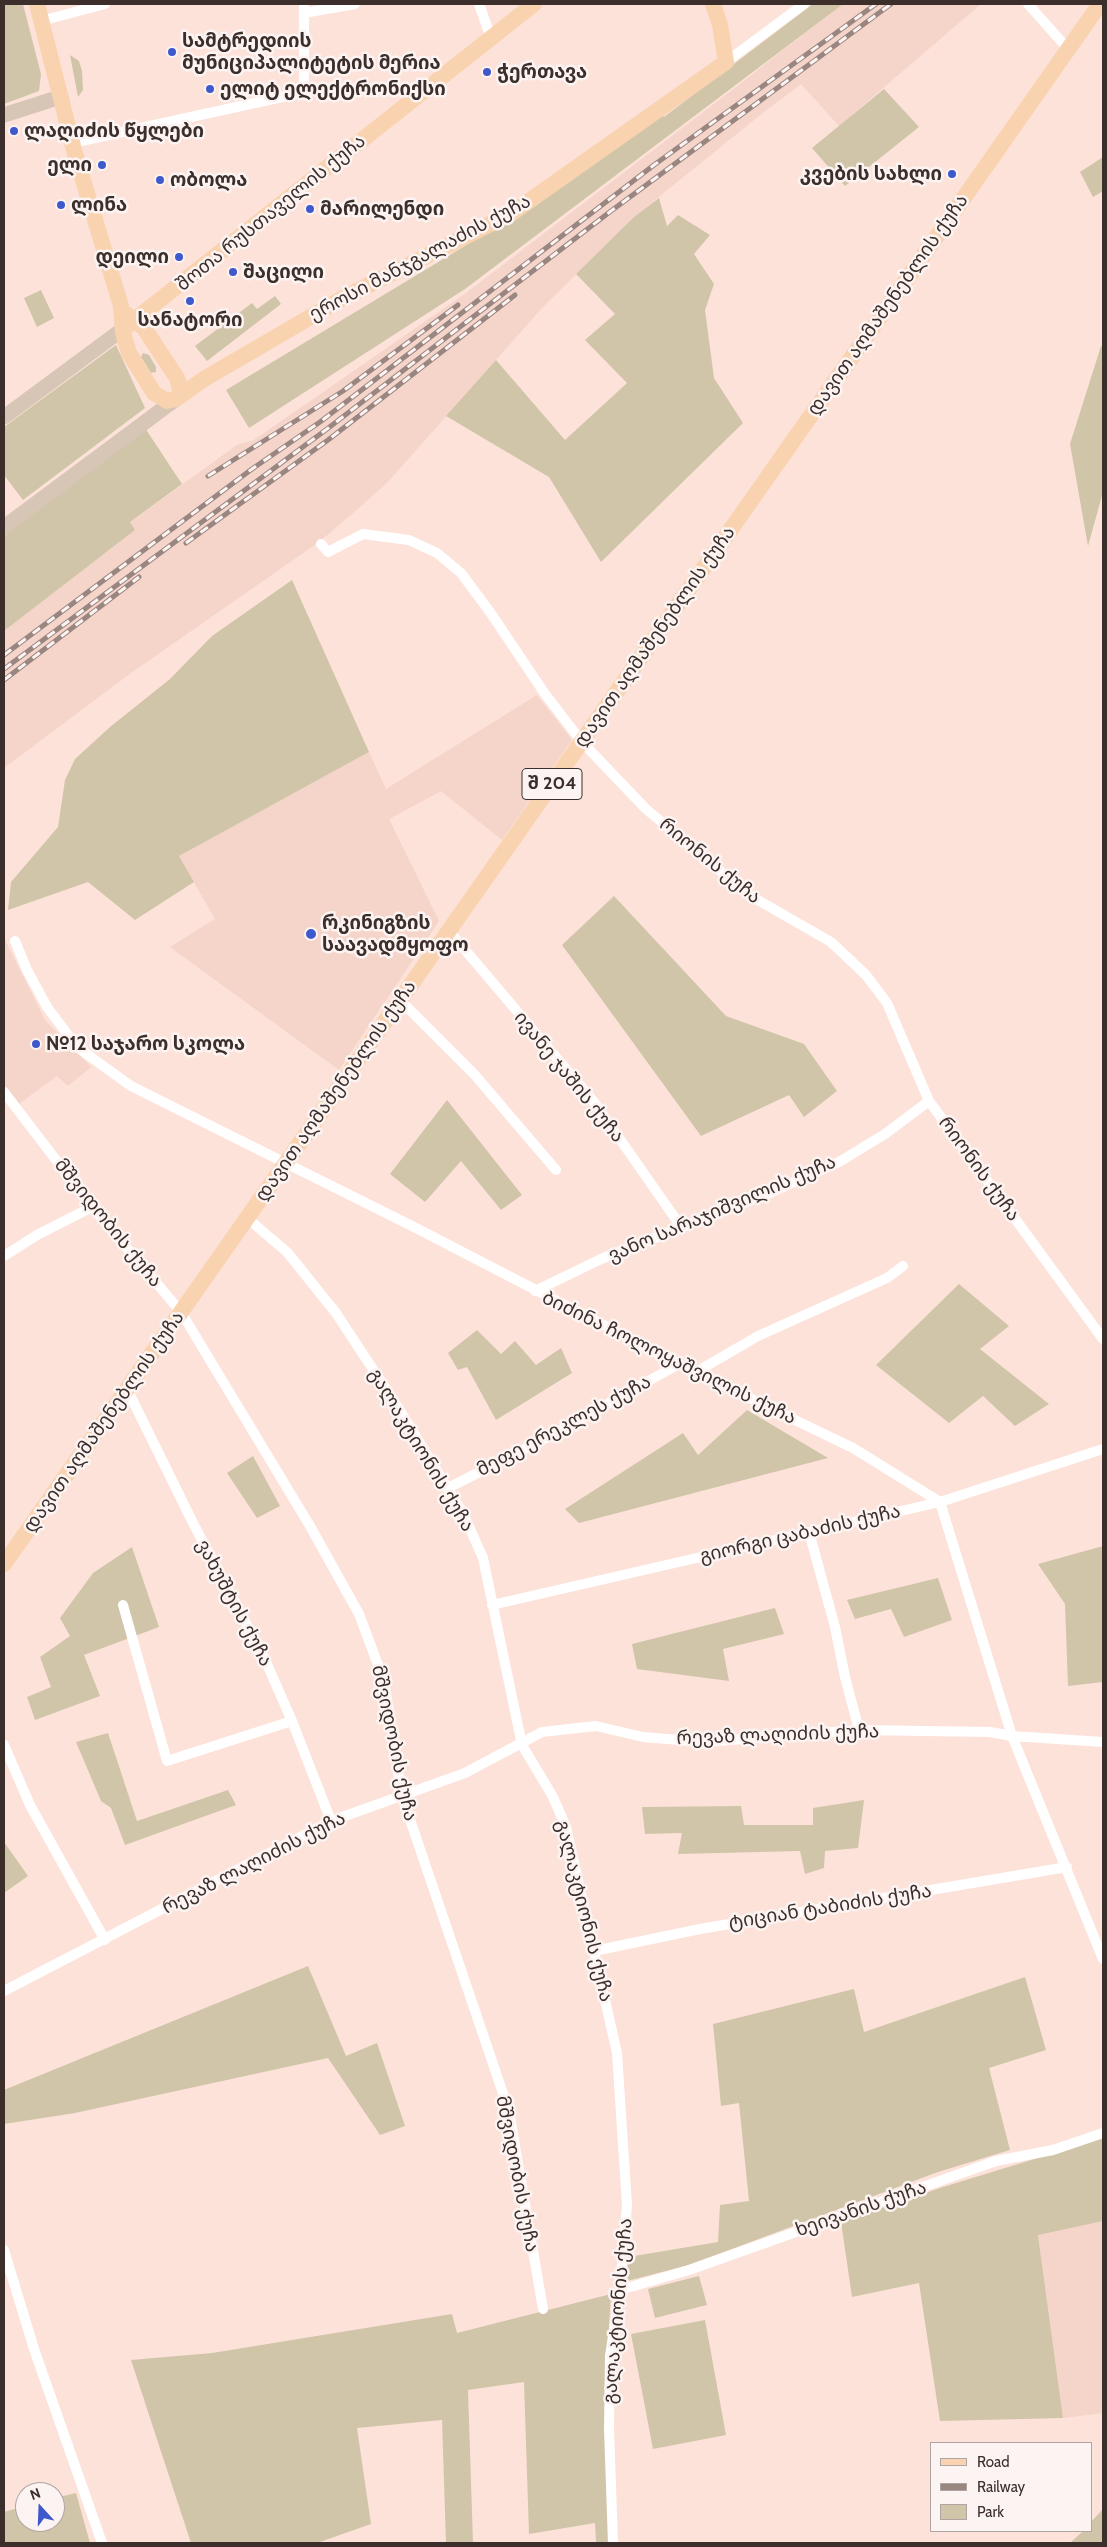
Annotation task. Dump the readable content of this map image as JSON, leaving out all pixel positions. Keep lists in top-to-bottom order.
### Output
{
  "streets": {
    "main road": [
      "შოთა რუსთაველის ქუჩა",
      "ეროსი მანჯგალაძის ქუჩა",
      "დავით აღმაშენებლის ქუჩა",
      "შ 204"
    ],
    "street": [
      "რიონის ქუჩა",
      "ივანე ჯაშის ქუჩა",
      "ვანო სარაჯიშვილის ქუჩა",
      "მშვიდობის ქუჩა",
      "ბიძინა ჩოლოყაშვილის ქუჩა",
      "მეფე ერეკლეს ქუჩა",
      "გალაკტიონის ქუჩა",
      "გიორგი ცაბაძის ქუჩა",
      "ვახუშტის ქუჩა",
      "რევაზ ლაღიძის ქუჩა",
      "ტიციან ტაბიძის ქუჩა",
      "ხეივანის ქუჩა"
    ]
  },
  "crossings": [
    ["დავით აღმაშენებლის ქუჩა", "რიონის ქუჩა"],
    ["დავით აღმაშენებლის ქუჩა", "ივანე ჯაშის ქუჩა"],
    ["დავით აღმაშენებლის ქუჩა", "მშვიდობის ქუჩა"],
    ["დავით აღმაშენებლის ქუჩა", "ბიძინა ჩოლოყაშვილის ქუჩა"],
    ["დავით აღმაშენებლის ქუჩა", "გალაკტიონის ქუჩა"],
    ["დავით აღმაშენებლის ქუჩა", "ვახუშტის ქუჩა"],
    ["რიონის ქუჩა", "ვანო სარაჯიშვილის ქუჩა"],
    ["ივანე ჯაშის ქუჩა", "ვანო სარაჯიშვილის ქუჩა"],
    ["ვანო სარაჯიშვილის ქუჩა", "ბიძინა ჩოლოყაშვილის ქუჩა"],
    ["მშვიდობის ქუჩა", "რევაზ ლაღიძის ქუჩა"],
    ["ბიძინა ჩოლოყაშვილის ქუჩა", "მეფე ერეკლეს ქუჩა"],
    ["ბიძინა ჩოლოყაშვილის ქუჩა", "გიორგი ცაბაძის ქუჩა"],
    ["მეფე ერეკლეს ქუჩა", "გალაკტიონის ქუჩა"],
    ["გალაკტიონის ქუჩა", "გიორგი ცაბაძის ქუჩა"],
    ["გალაკტიონის ქუჩა", "რევაზ ლაღიძის ქუჩა"],
    ["გალაკტიონის ქუჩა", "ტიციან ტაბიძის ქუჩა"],
    ["გალაკტიონის ქუჩა", "ხეივანის ქუჩა"],
    ["ვახუშტის ქუჩა", "რევაზ ლაღიძის ქუჩა"]
  ],
  "places": [
    "სამტრედიის მუნიციპალიტეტის მერია",
    "ჭერთავა",
    "ელიტ ელექტრონიქსი",
    "ლაღიძის წყლები",
    "ელი",
    "კვების სახლი",
    "ობოლა",
    "ლინა",
    "მარილენდი",
    "დეილი",
    "შაცილი",
    "სანატორი",
    "რკინიგზის საავადმყოფო",
    "№12 საჯარო სკოლა"
  ],
  "legend": ["Road", "Railway", "Park"],
  "north": "top"
}
